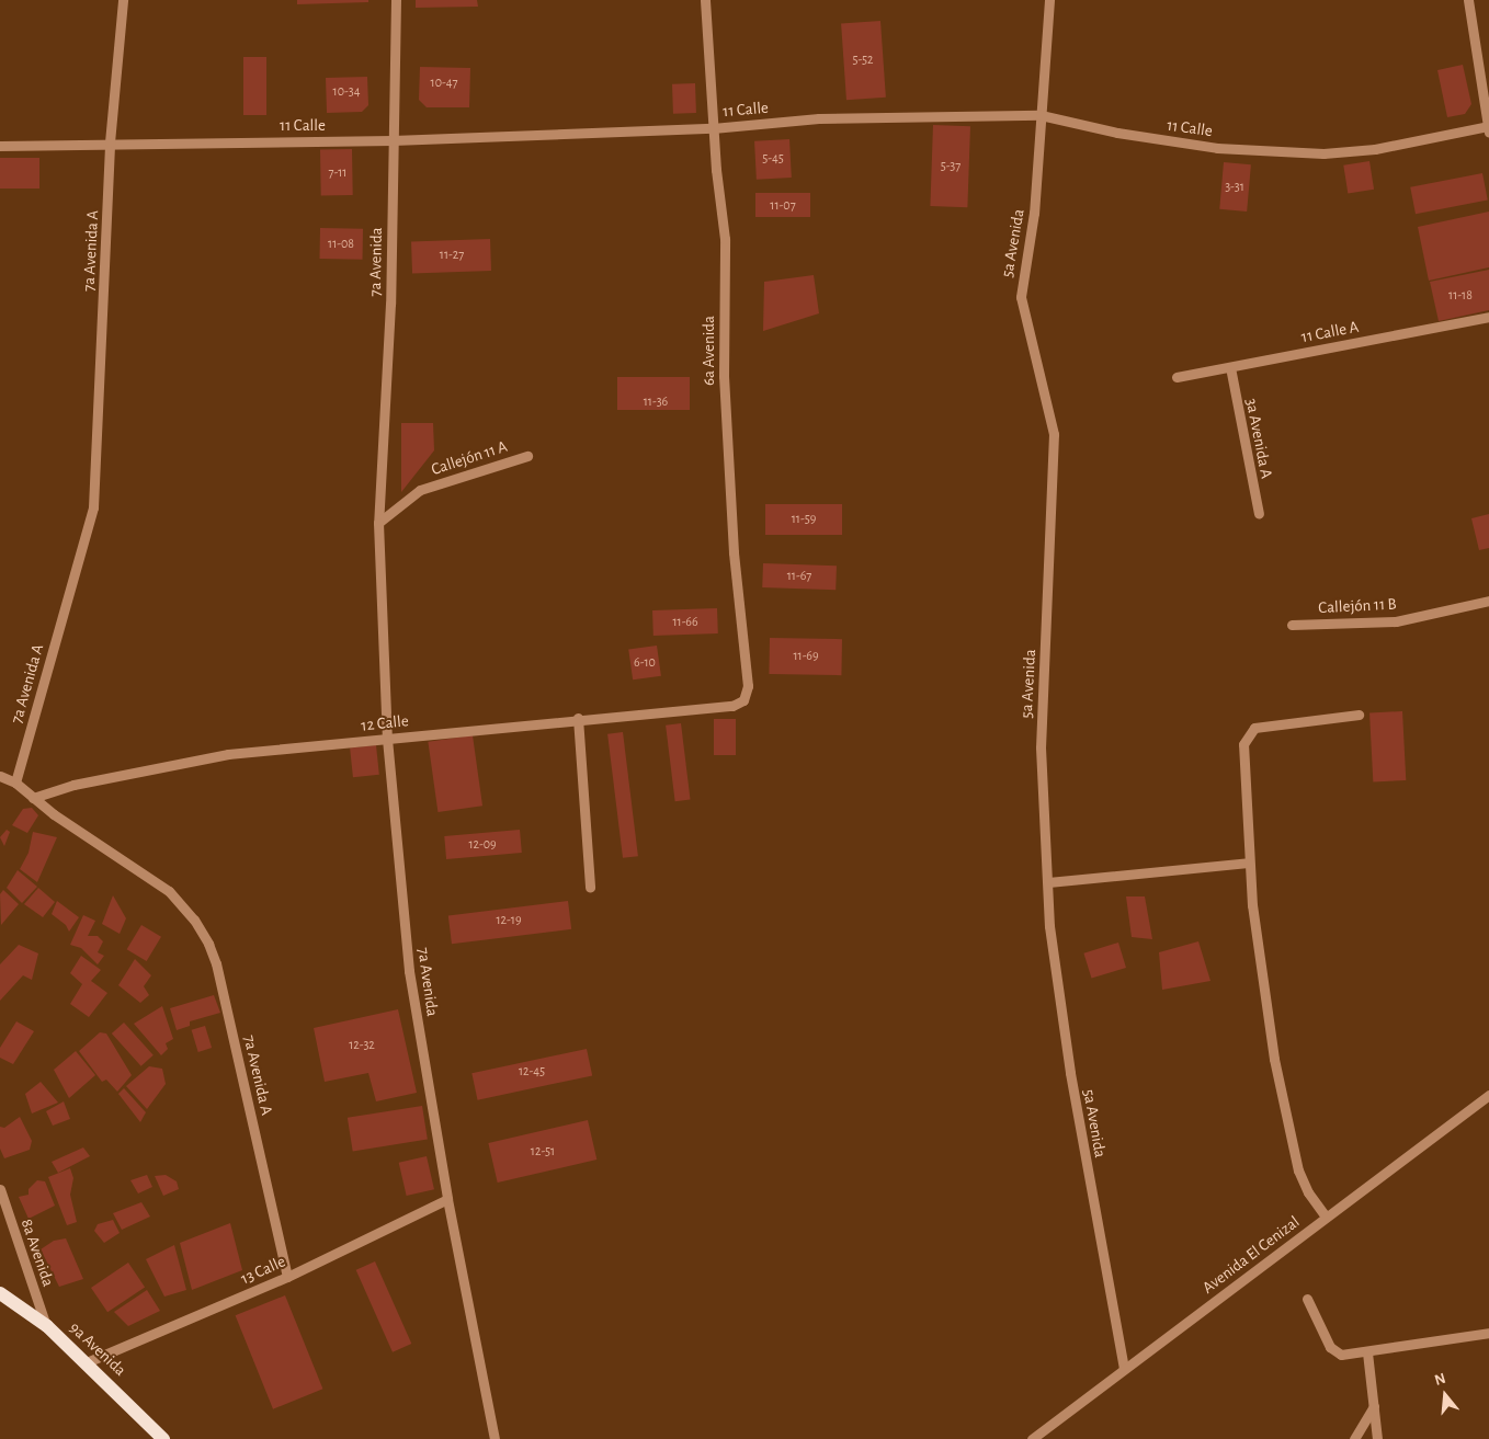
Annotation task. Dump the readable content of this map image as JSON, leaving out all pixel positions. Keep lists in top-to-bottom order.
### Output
{
  "streets": {
    "main road": ["9a Avenida"],
    "street": [
      "11 Calle",
      "5a Avenida",
      "7a Avenida A",
      "7a Avenida",
      "11 Calle A",
      "6a Avenida",
      "3a Avenida A",
      "Callejón 11 A",
      "Callejón 11 B",
      "12 Calle",
      "8a Avenida",
      "Avenida El Cenizal",
      "13 Calle"
    ]
  },
  "crossings": [
    ["11 Calle", "5a Avenida"],
    ["11 Calle", "7a Avenida A"],
    ["11 Calle", "7a Avenida"],
    ["11 Calle", "6a Avenida"],
    ["5a Avenida", "Avenida El Cenizal"],
    ["7a Avenida A", "12 Calle"],
    ["7a Avenida A", "13 Calle"],
    ["7a Avenida", "Callejón 11 A"],
    ["7a Avenida", "12 Calle"],
    ["7a Avenida", "13 Calle"],
    ["11 Calle A", "3a Avenida A"],
    ["6a Avenida", "12 Calle"],
    ["8a Avenida", "9a Avenida"],
    ["13 Calle", "9a Avenida"]
  ],
  "house_numbers": [
    "5-52",
    "10-47",
    "10-34",
    "5-45",
    "5-37",
    "7-11",
    "3-31",
    "11-07",
    "11-08",
    "11-27",
    "11-18",
    "11-36",
    "11-59",
    "11-67",
    "11-66",
    "11-69",
    "6-10",
    "12-09",
    "12-19",
    "12-32",
    "12-45",
    "12-51"
  ],
  "north": "top"
}
